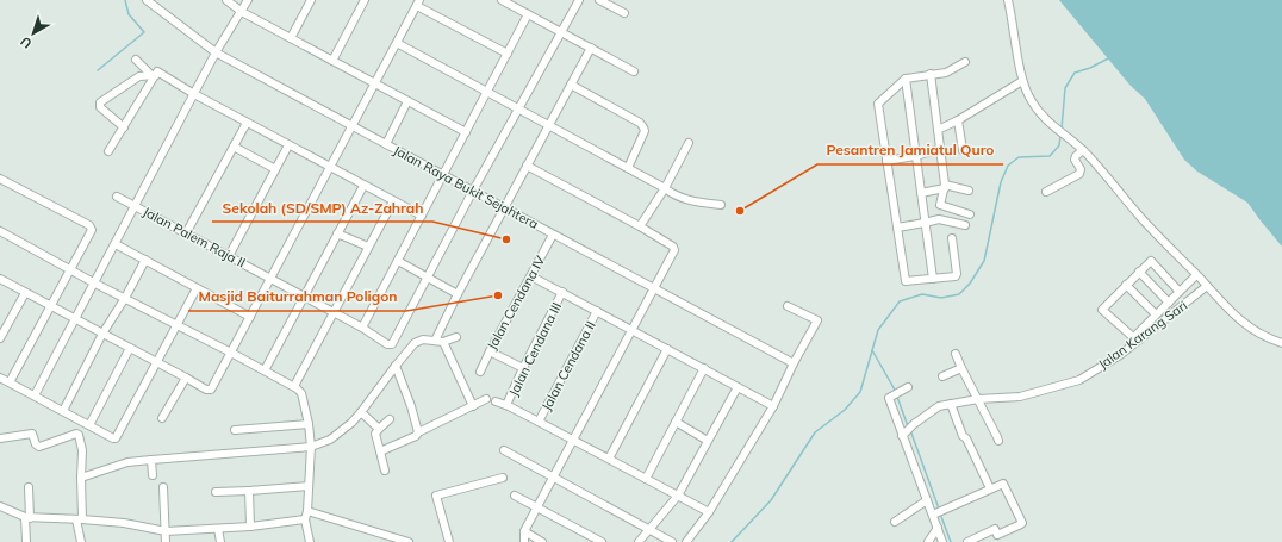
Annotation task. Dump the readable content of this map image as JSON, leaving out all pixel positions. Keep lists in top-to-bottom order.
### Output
{
  "streets": {
    "street": [
      "Jalan Raya Bukit Sejahtera",
      "Jalan Palem Raja II",
      "Jalan Cendana IV",
      "Jalan Karang Sari",
      "Jalan Cendana III",
      "Jalan Cendana II"
    ]
  },
  "crossings": [
    ["Jalan Raya Bukit Sejahtera", "Jalan Cendana IV"]
  ],
  "places": ["Pesantren Jamiatul Quro", "Sekolah (SD/SMP) Az-Zahrah", "Masjid Baiturrahman Poligon"],
  "north": "bottom left"
}
